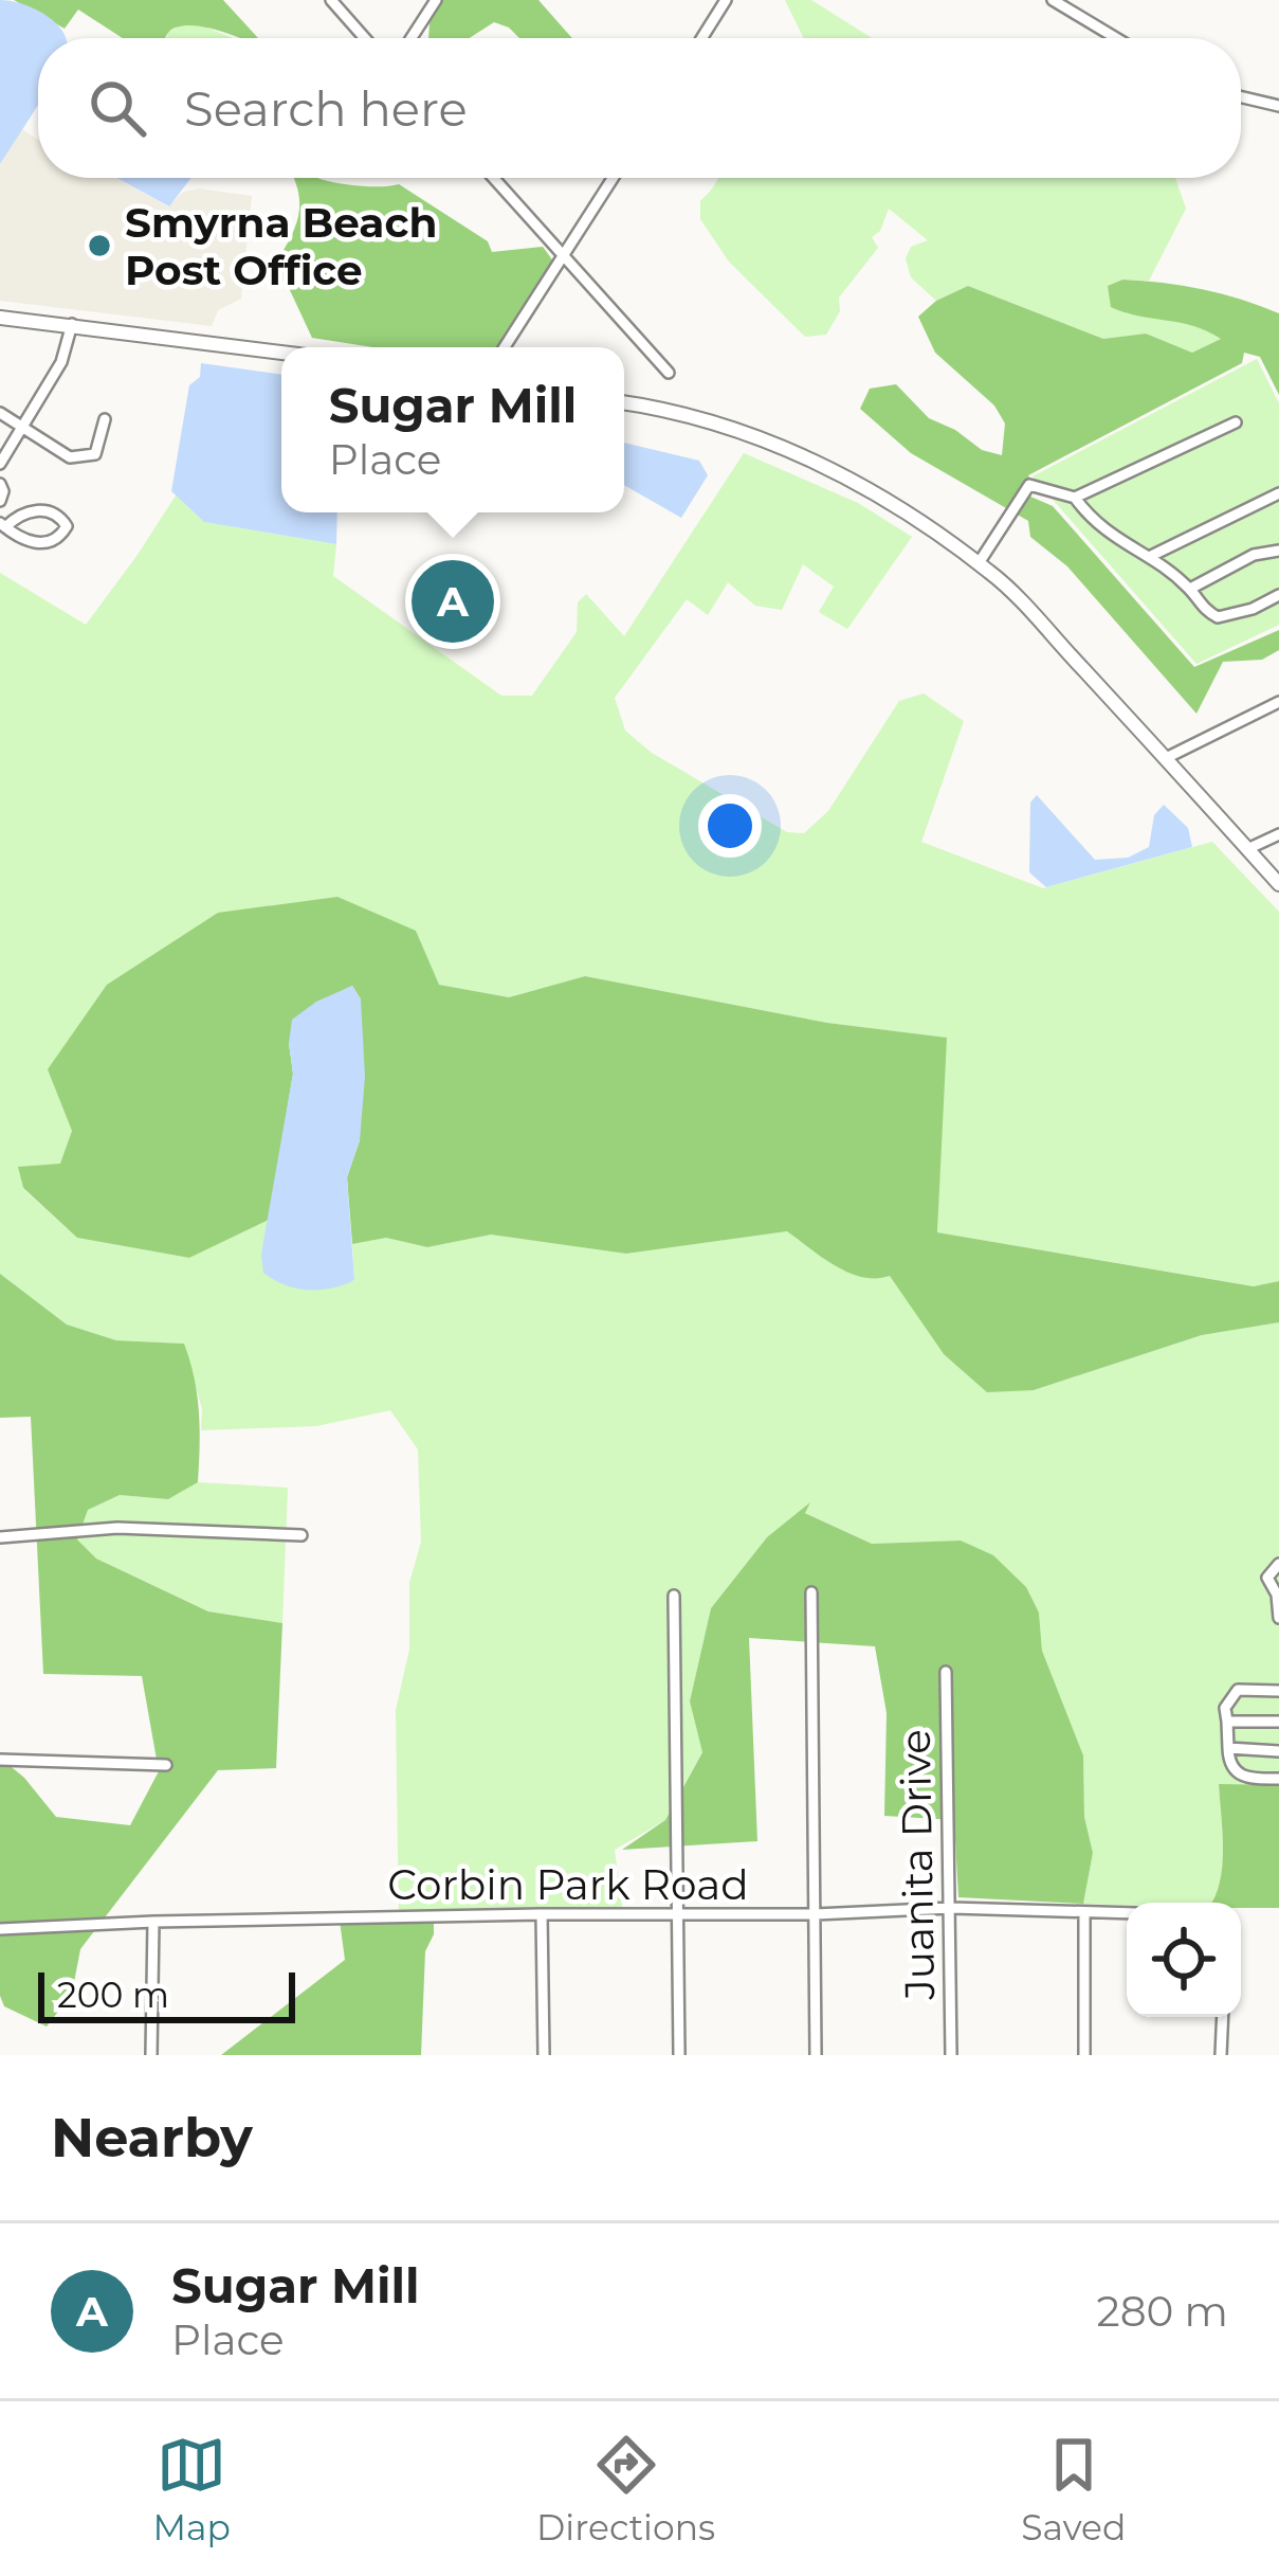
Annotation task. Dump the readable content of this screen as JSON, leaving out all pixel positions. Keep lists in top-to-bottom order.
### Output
{
  "streets": {
    "street": ["Juanita Drive", "Corbin Park Road"]
  },
  "crossings": [
    ["Juanita Drive", "Corbin Park Road"]
  ],
  "places": ["Smyrna Beach Post Office"],
  "scale_bar": "200 m",
  "page": {
    "search": "Search here",
    "popup": ["Sugar Mill", "Place"],
    "pins": "A",
    "scale": "200 m",
    "heading": "Nearby",
    "list": [
      {
        "mark": "A",
        "name": "Sugar Mill",
        "note": "Place",
        "value": "280 m"
      }
    ],
    "nav": ["Map", "Directions", "Saved"]
  }
}
